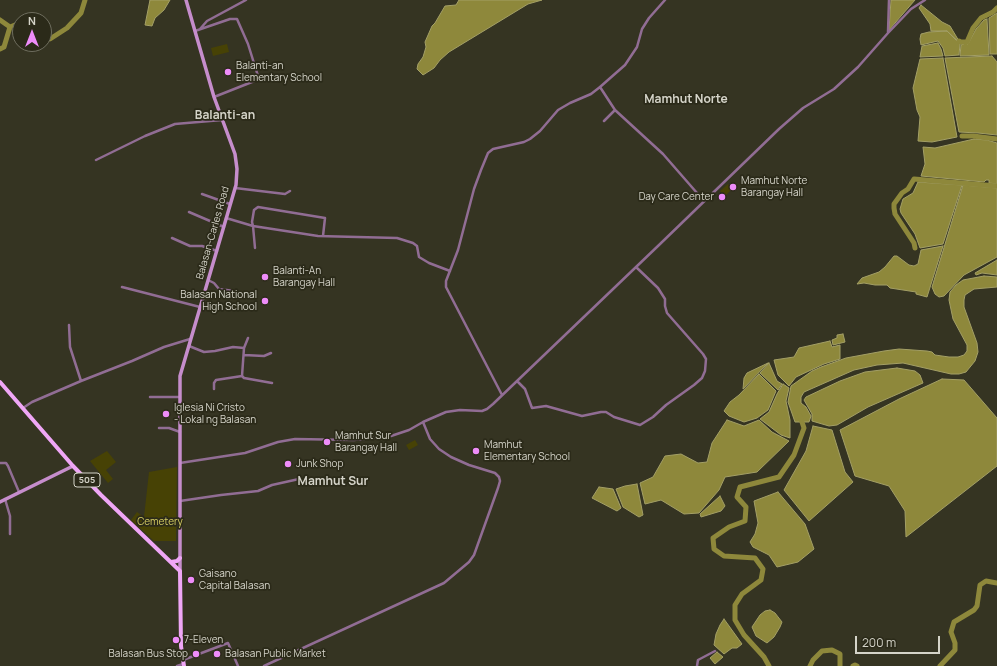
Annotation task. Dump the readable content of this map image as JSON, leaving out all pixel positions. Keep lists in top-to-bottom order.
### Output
{
  "streets": {
    "main road": ["Balasan-Carles Road", "505"]
  },
  "crossings": [
    ["Balasan-Carles Road", "505"]
  ],
  "districts": ["Mamhut Norte", "Balanti-an", "Mamhut Sur"],
  "parks": ["Cemetery"],
  "places": [
    "Balanti-an Elementary School",
    "Mamhut Norte Barangay Hall",
    "Day Care Center",
    "Balanti-An Barangay Hall",
    "Balasan National High School",
    "Iglesia Ni Cristo - Lokal ng Balasan",
    "Mamhut Sur Barangay Hall",
    "Mamhut Elementary School",
    "Junk Shop",
    "Gaisano Capital Balasan",
    "7-Eleven",
    "Balasan Bus Stop",
    "Balasan Public Market"
  ],
  "scale_bar": "200 m",
  "north": "top"
}
